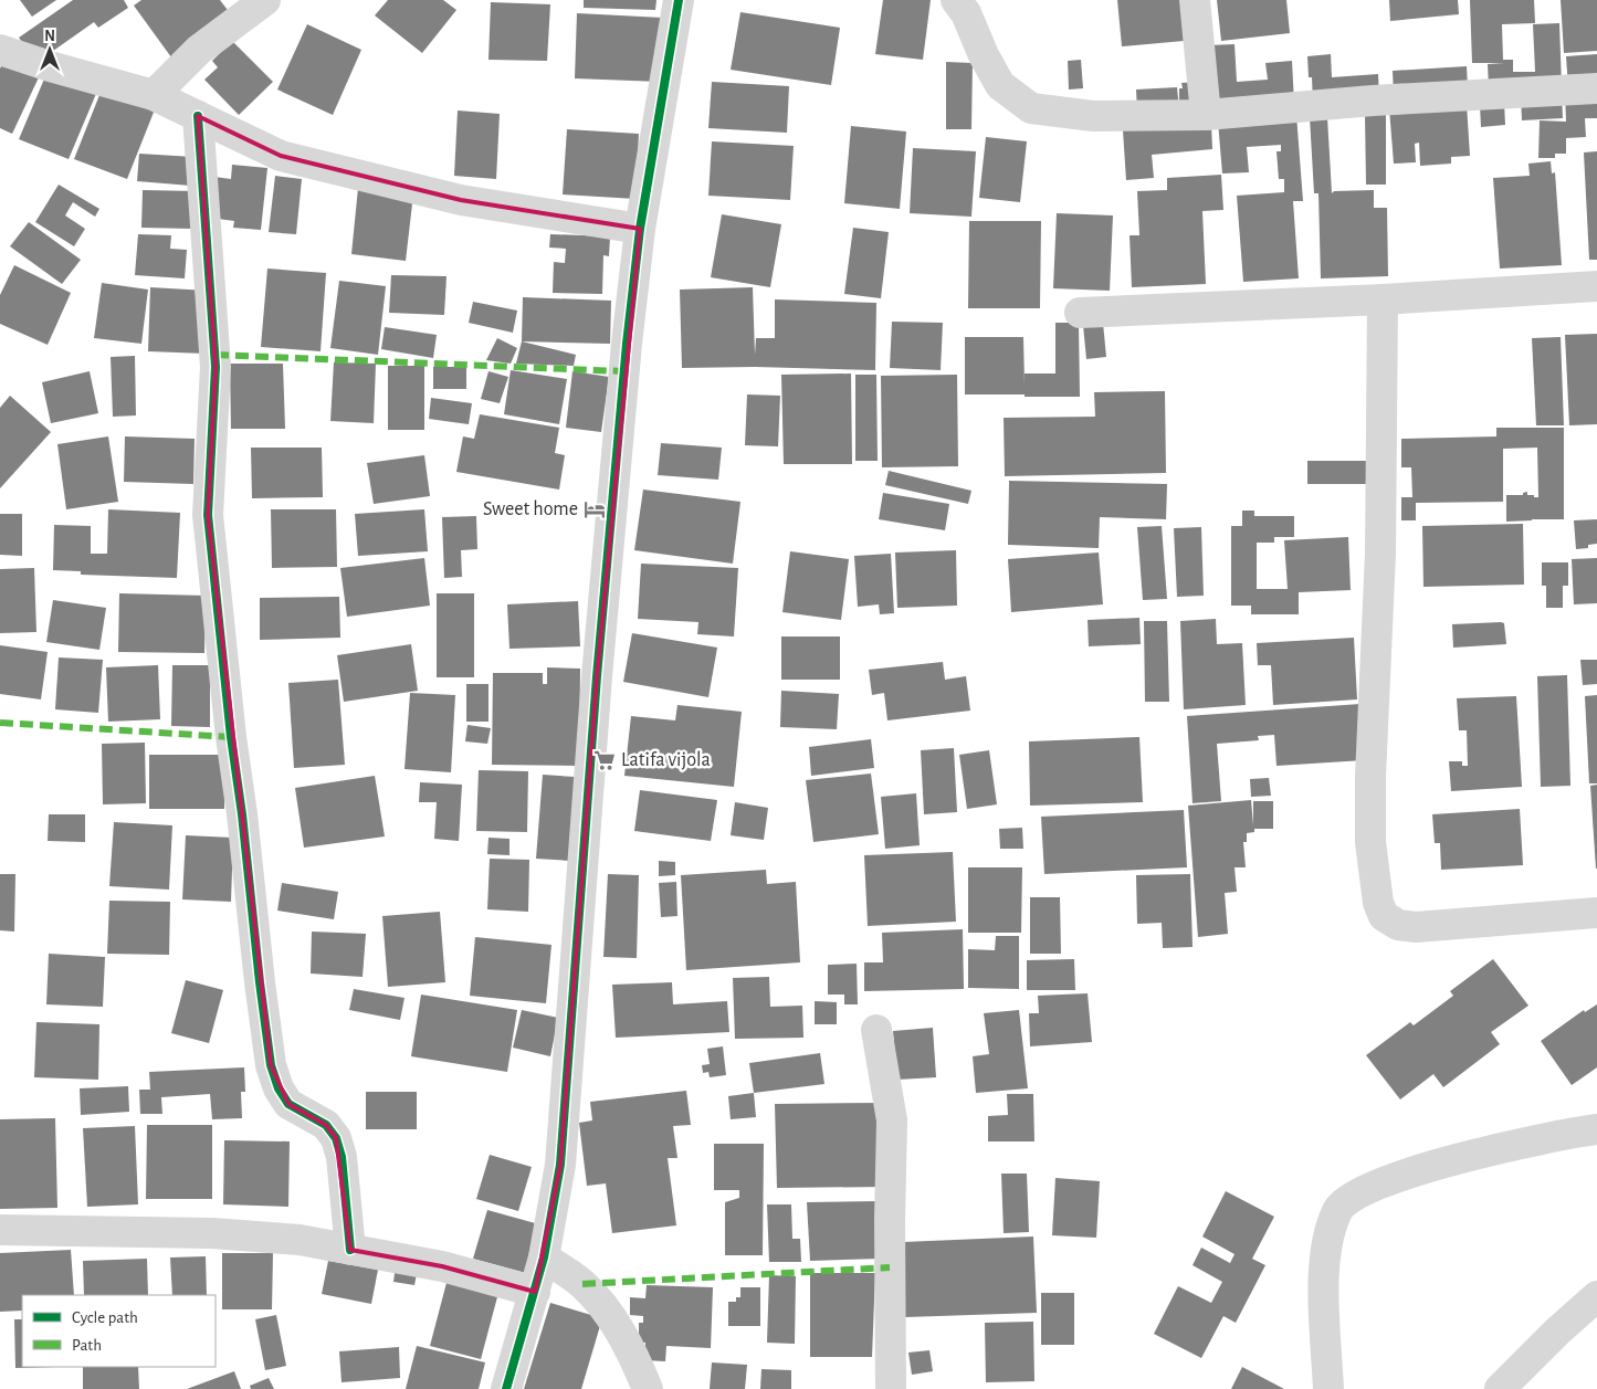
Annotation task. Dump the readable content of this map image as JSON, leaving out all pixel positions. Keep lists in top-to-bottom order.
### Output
{
  "places": {
    "hotel": ["Sweet home"],
    "supermarket": ["Latifa vijola"]
  },
  "legend": ["Cycle path", "Path"],
  "north": "top"
}
